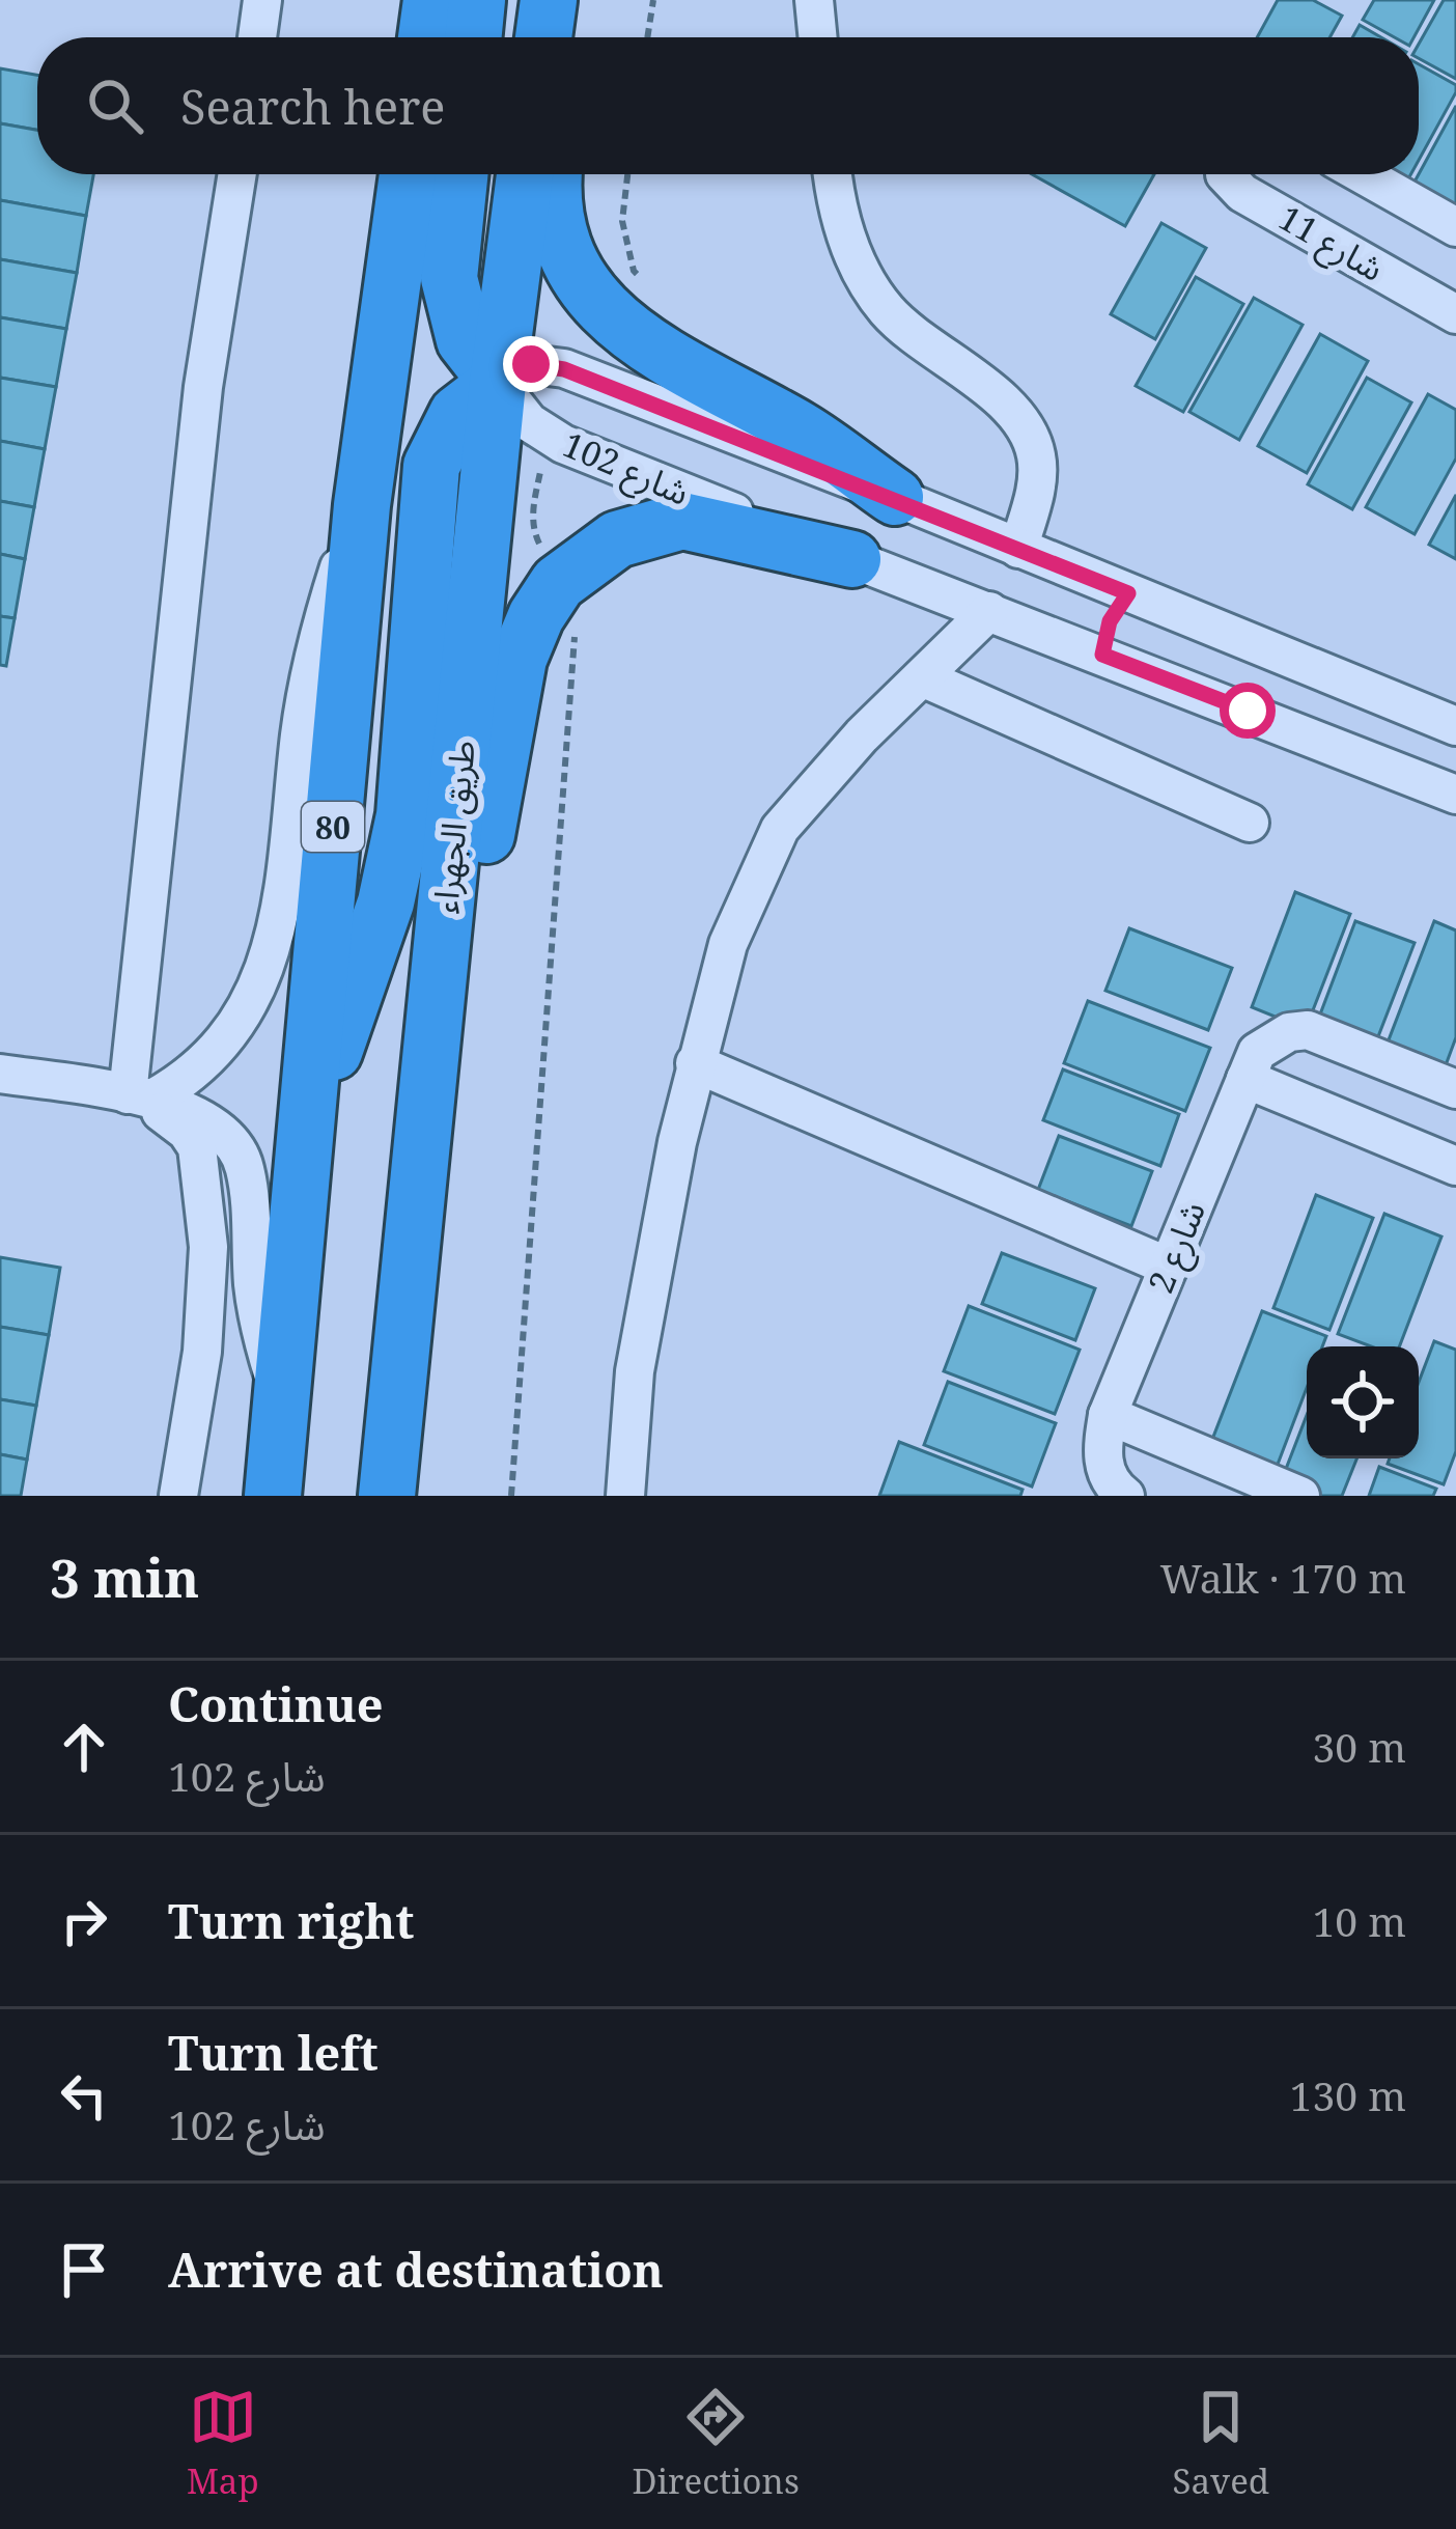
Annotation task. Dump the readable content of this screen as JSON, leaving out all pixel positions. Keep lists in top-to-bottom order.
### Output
{
  "streets": {
    "highway": ["80", "طريق الجهراء"],
    "street": ["شارع 11", "شارع 102", "شارع 2"]
  },
  "crossings": [
    ["شارع 102", "طريق الجهراء"]
  ],
  "page": {
    "search": "Search here",
    "heading": ["3 min", "Walk · 170 m"],
    "list": [
      ["Continue", "شارع 102", "30 m"],
      ["Turn right", "10 m"],
      ["Turn left", "شارع 102", "130 m"],
      "Arrive at destination"
    ],
    "nav": ["Map", "Directions", "Saved"]
  }
}
